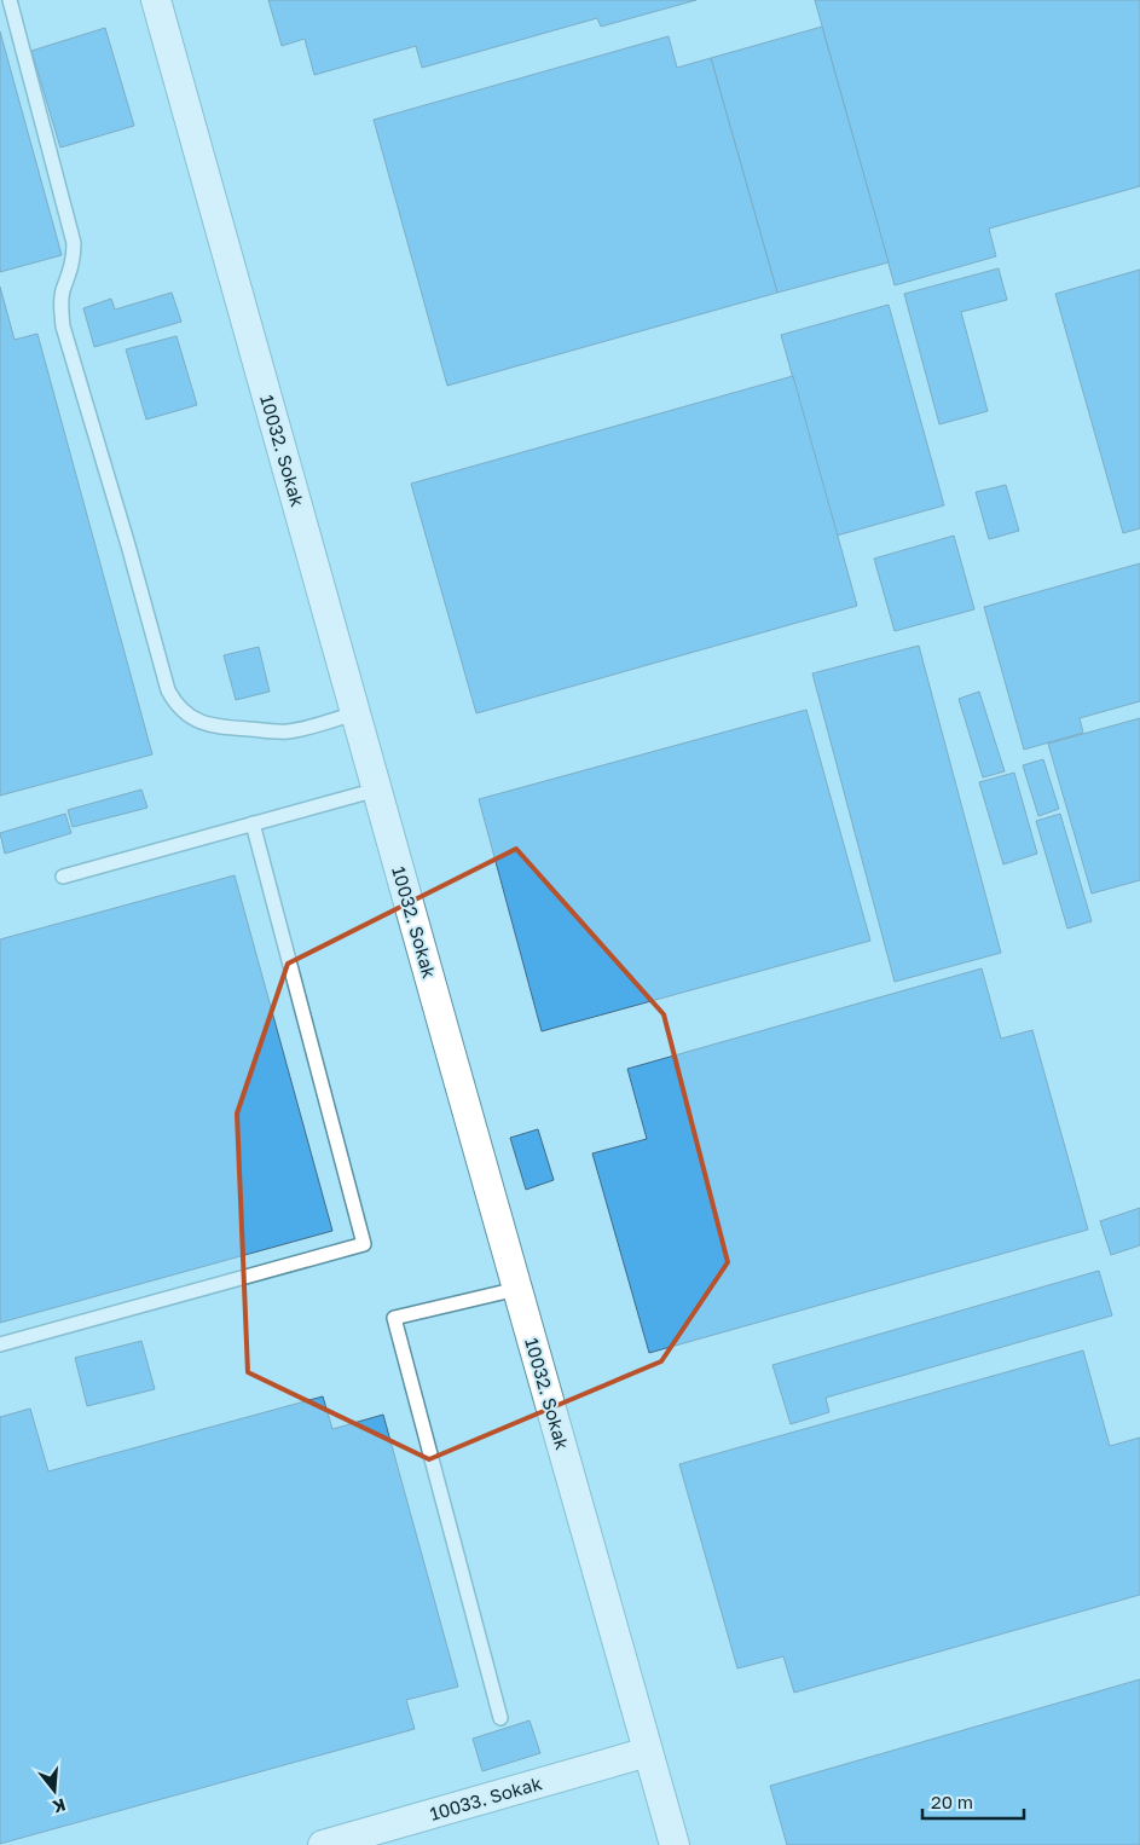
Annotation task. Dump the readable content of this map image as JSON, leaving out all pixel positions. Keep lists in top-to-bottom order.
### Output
{
  "streets": {
    "street": ["10032. Sokak", "10033. Sokak"]
  },
  "crossings": [
    ["10032. Sokak", "10033. Sokak"]
  ],
  "scale_bar": "20 m",
  "north": "bottom"
}
